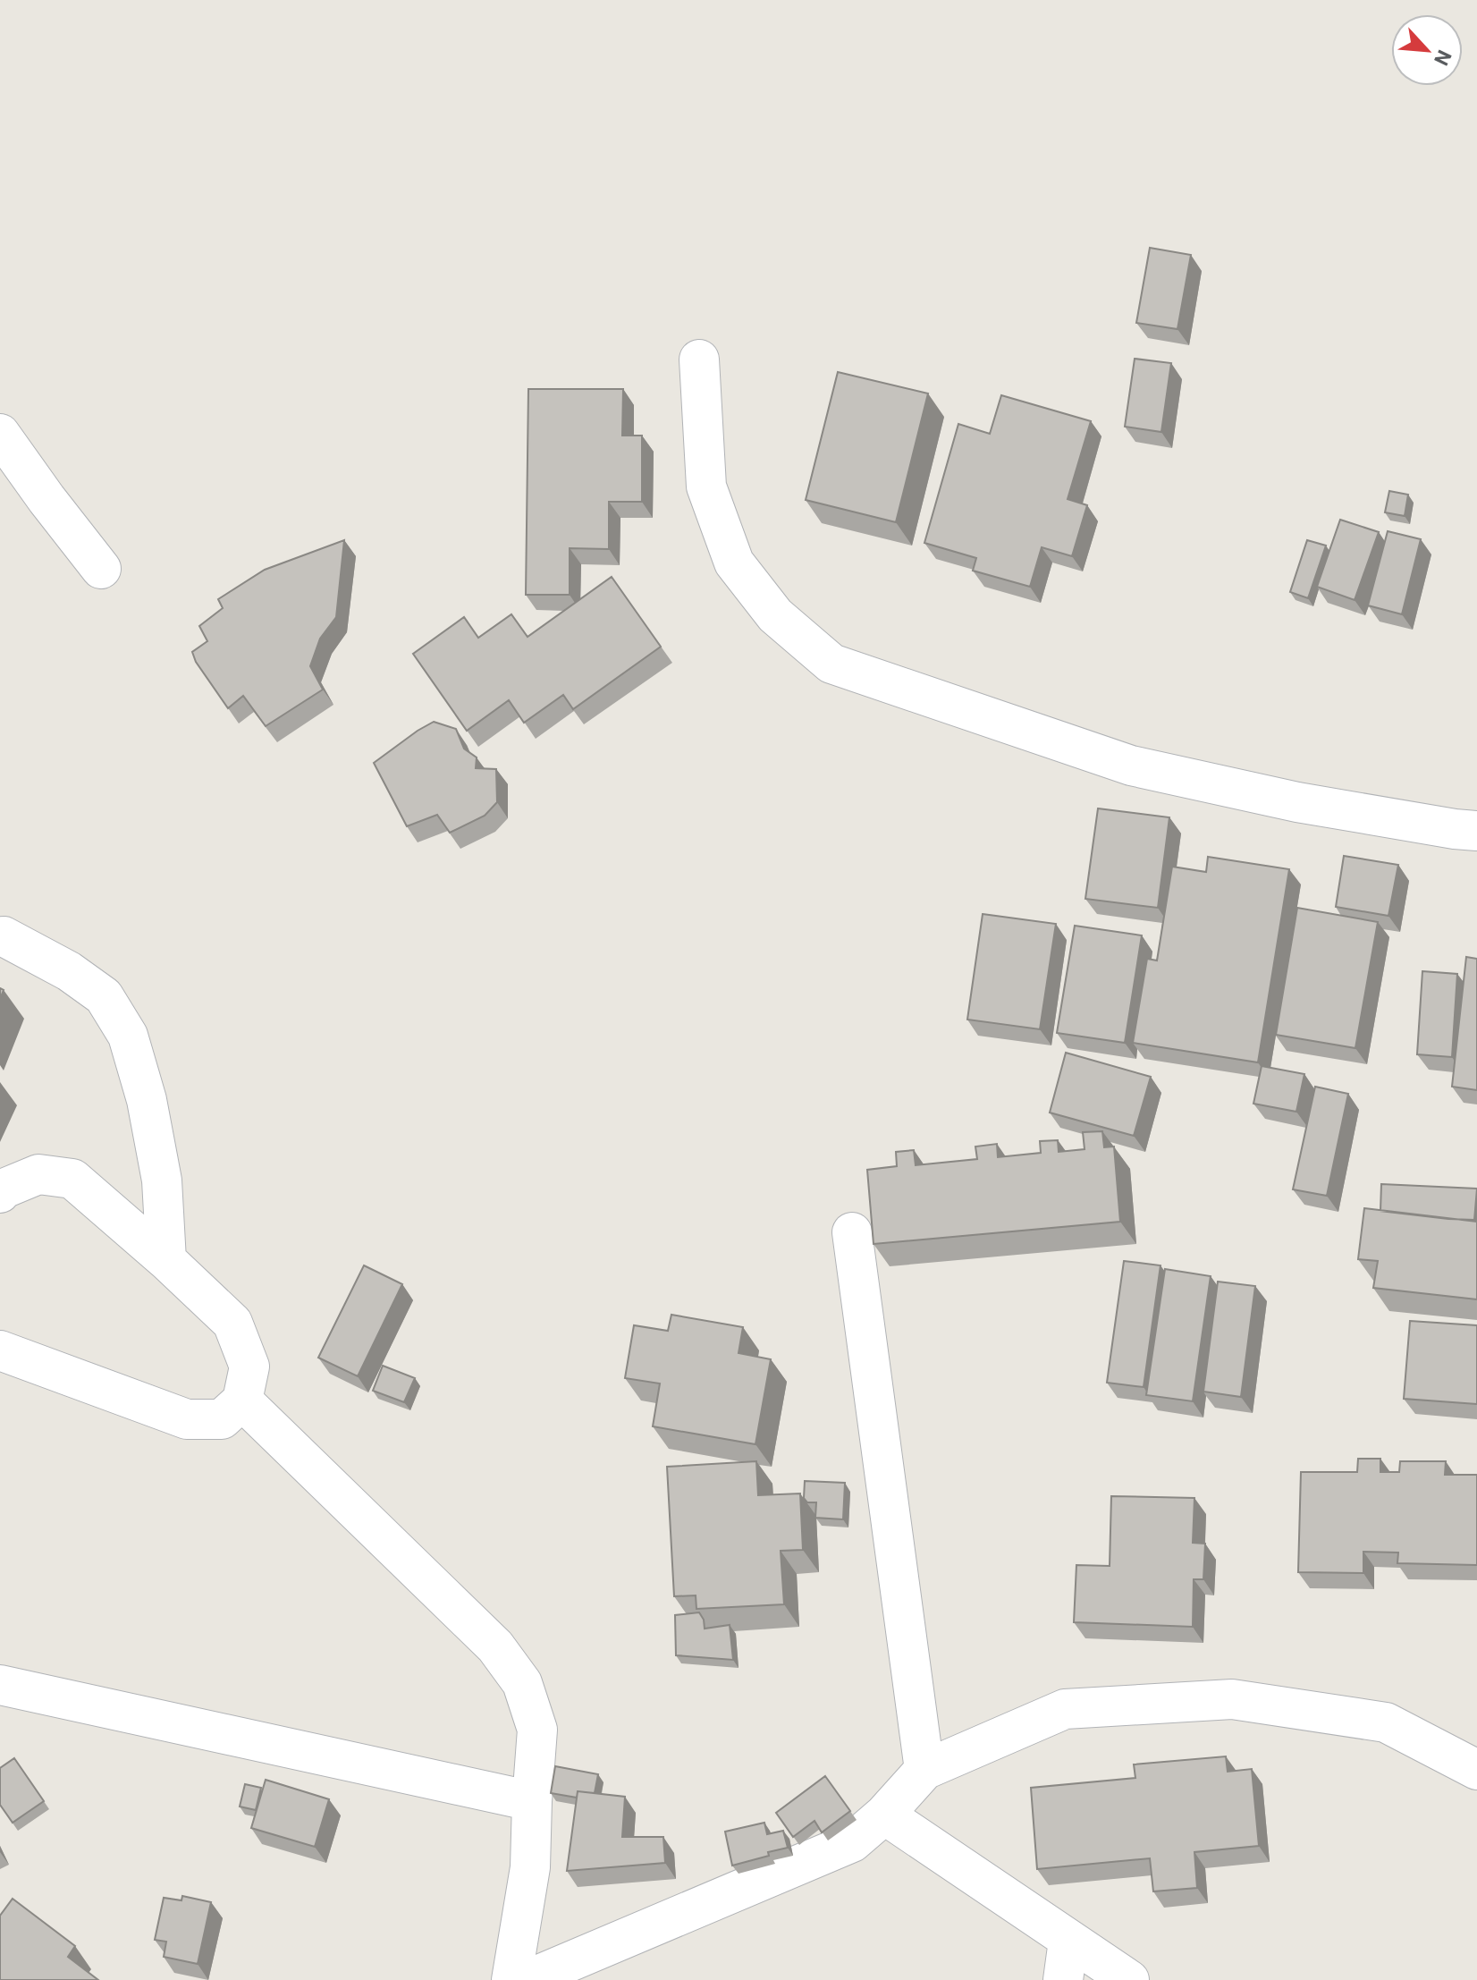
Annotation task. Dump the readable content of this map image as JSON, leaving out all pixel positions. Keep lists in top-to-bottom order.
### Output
{
  "north": "bottom right"
}
